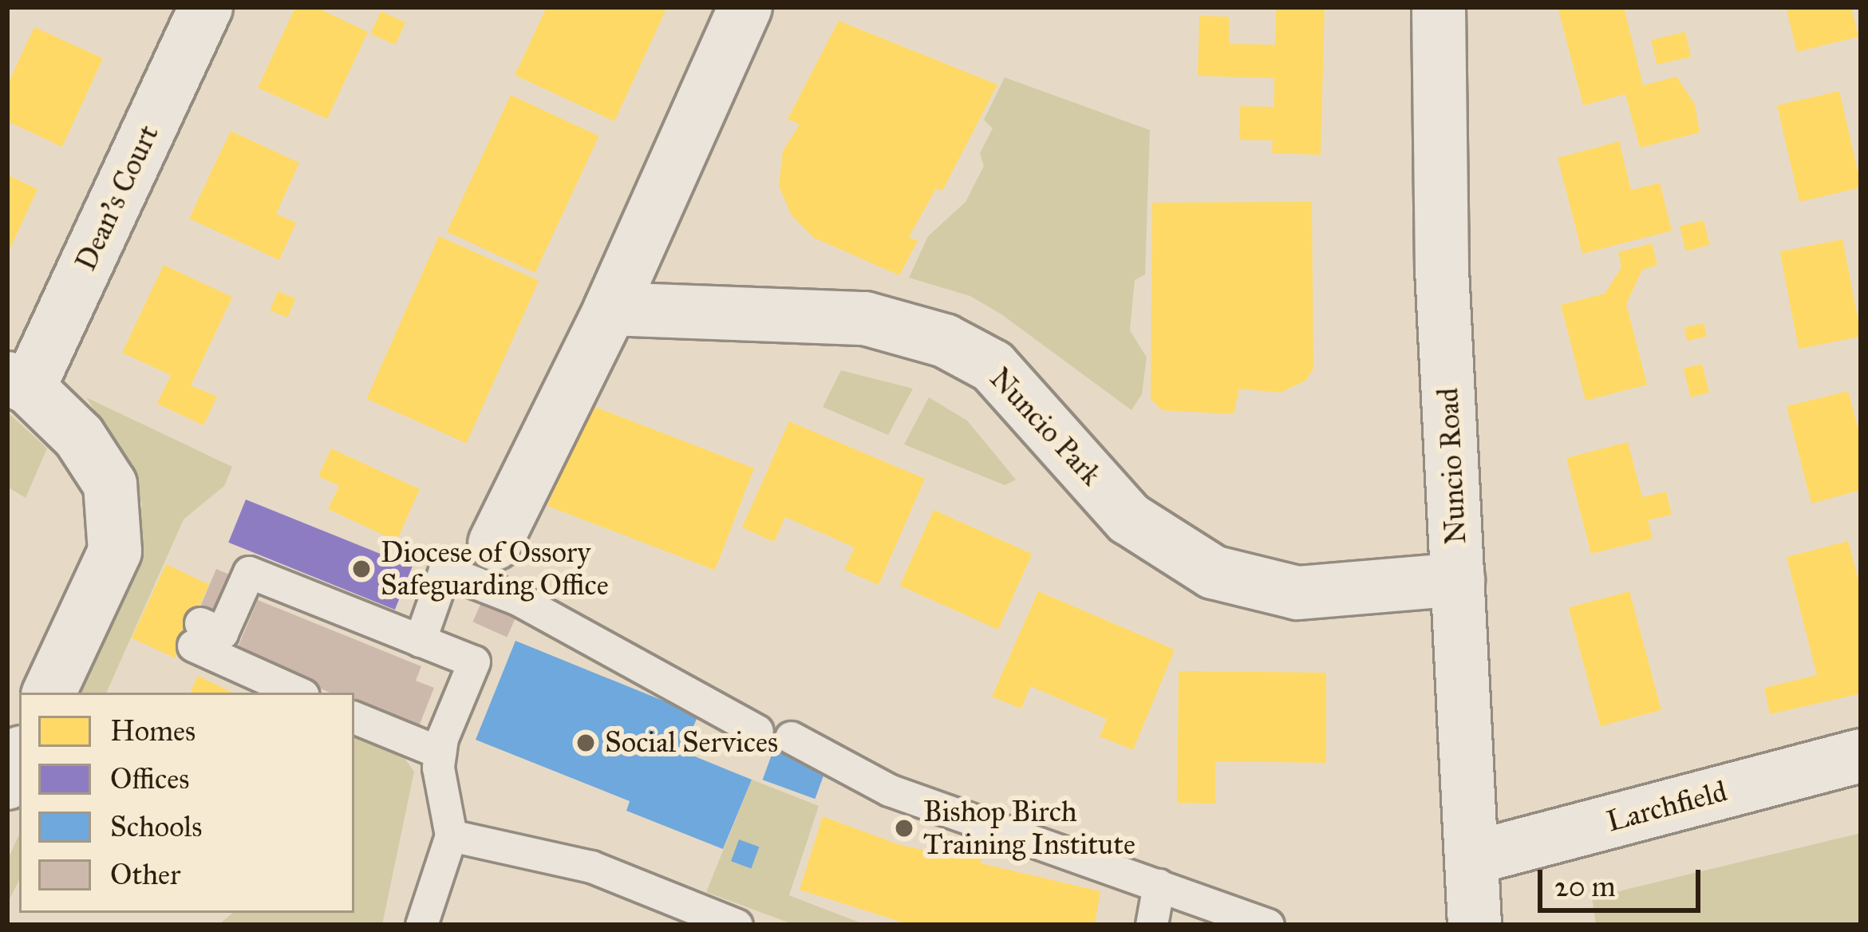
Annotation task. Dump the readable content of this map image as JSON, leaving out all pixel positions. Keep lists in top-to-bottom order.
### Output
{
  "streets": {
    "street": [
      "Dean's Court",
      "Nuncio Park",
      "Nuncio Road",
      "Larchfield"
    ]
  },
  "crossings": [
    ["Nuncio Park", "Nuncio Road"],
    ["Nuncio Road", "Larchfield"]
  ],
  "places": ["Diocese of Ossory Safeguarding Office", "Social Services", "Bishop Birch Training Institute"],
  "legend": [
    "Homes",
    "Offices",
    "Schools",
    "Other"
  ],
  "scale_bar": "20 m"
}
